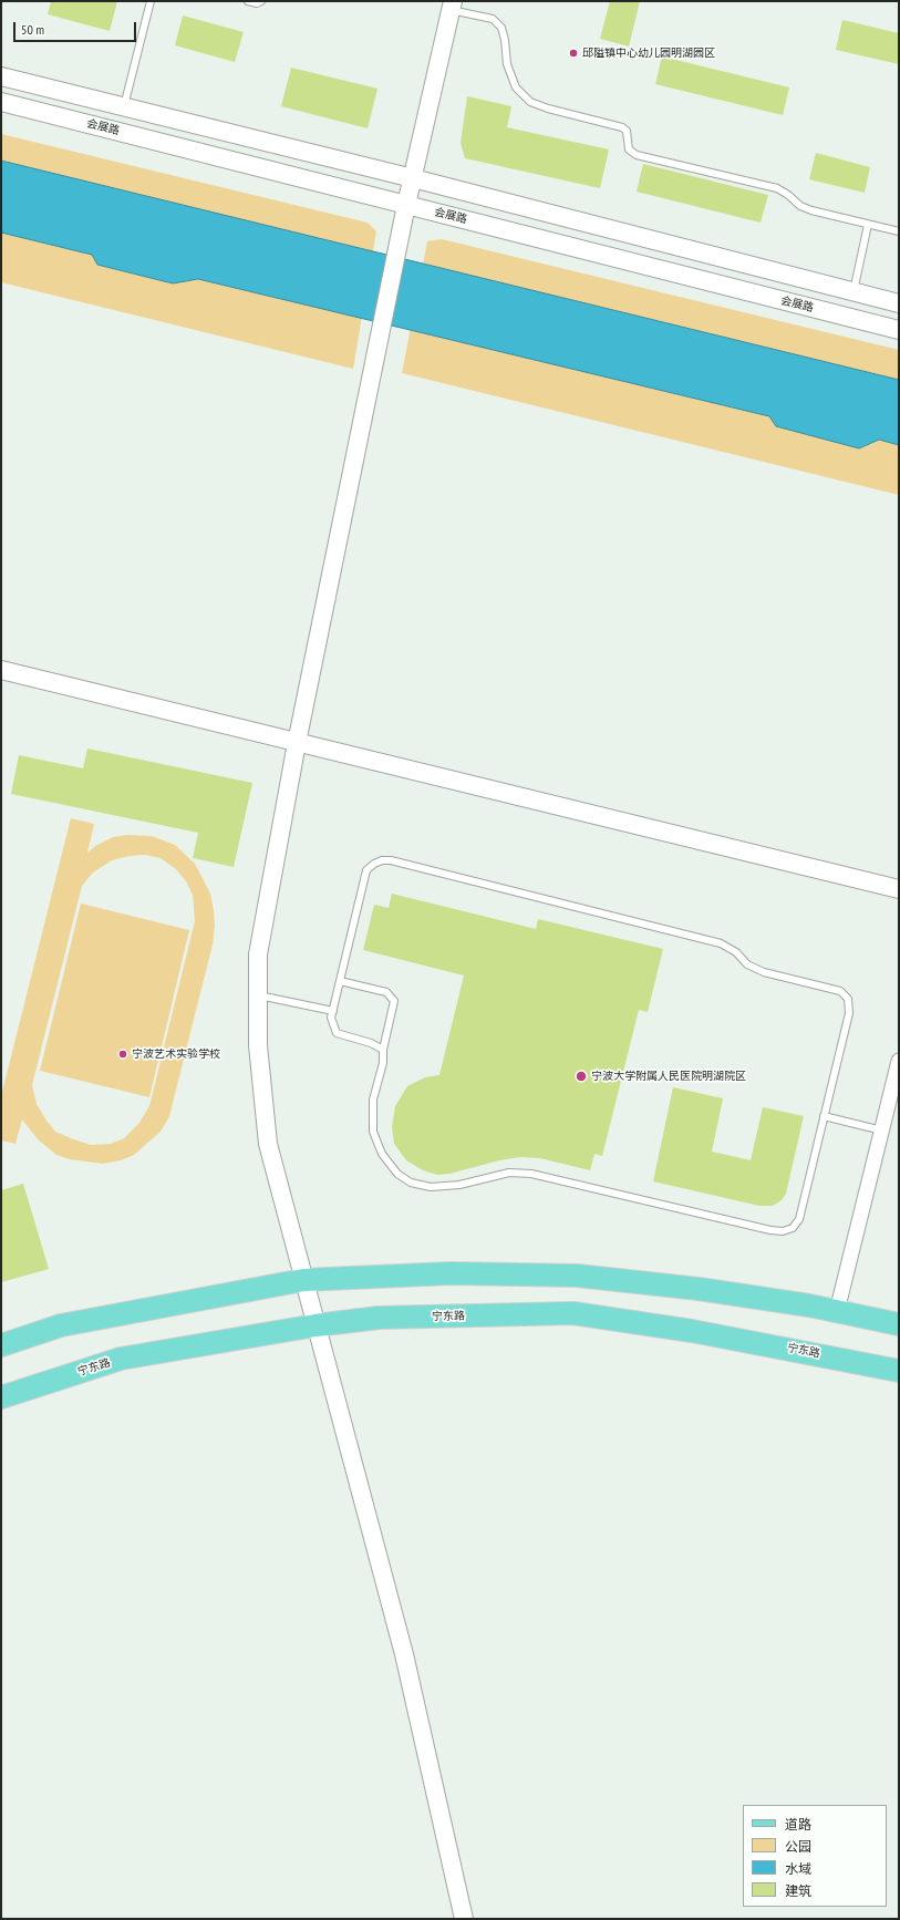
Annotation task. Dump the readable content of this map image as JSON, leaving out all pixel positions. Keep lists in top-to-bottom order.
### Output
{
  "streets": {
    "main road": ["宁东路"],
    "street": ["会展路"]
  },
  "places": ["邱隘镇中心幼儿园明湖园区", "宁波艺术实验学校", "宁波大学附属人民医院明湖院区"],
  "legend": [
    "道路",
    "公园",
    "水域",
    "建筑"
  ],
  "scale_bar": "50 m"
}
